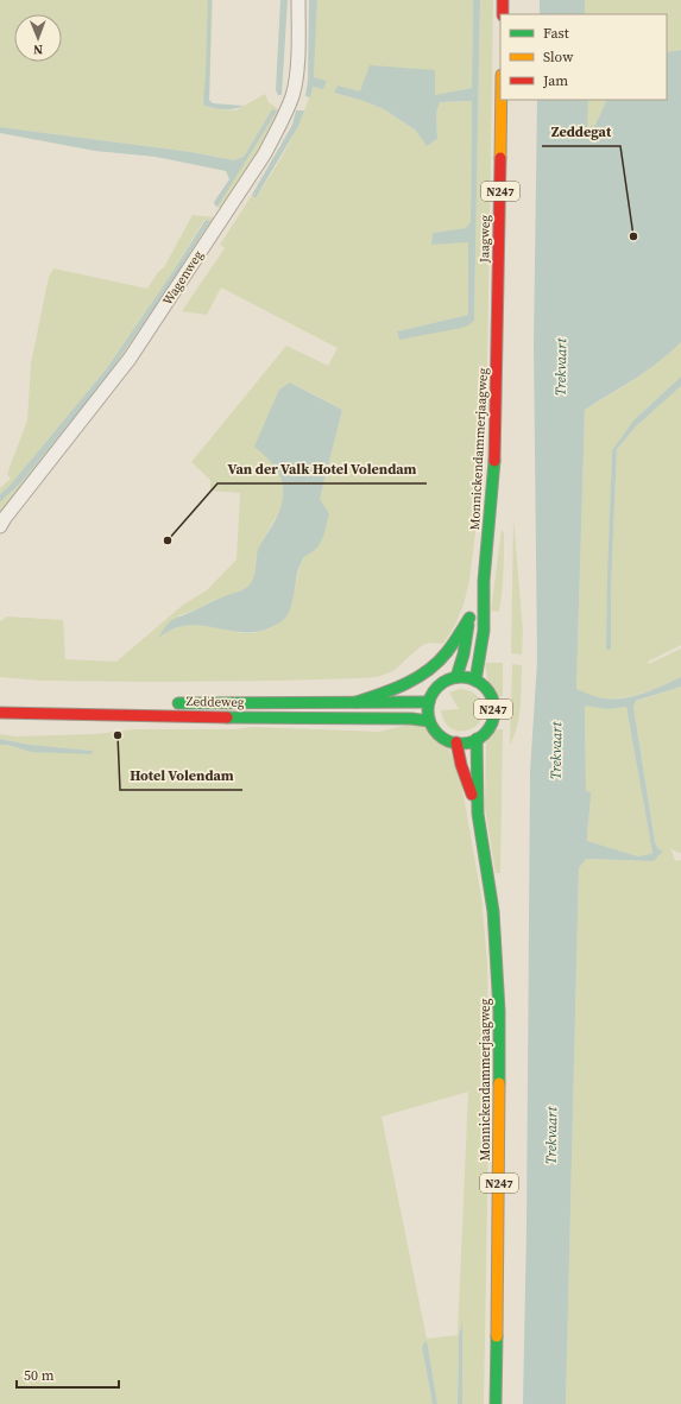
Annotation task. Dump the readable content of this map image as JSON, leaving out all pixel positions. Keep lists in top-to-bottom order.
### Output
{
  "streets": {
    "main road": [
      "N247",
      "Jaagweg",
      "Monnickendammerjaagweg",
      "Zeddeweg"
    ],
    "street": ["Wagenweg"]
  },
  "crossings": [
    ["N247", "Monnickendammerjaagweg"],
    ["N247", "Zeddeweg"],
    ["Jaagweg", "Monnickendammerjaagweg"],
    ["Monnickendammerjaagweg", "Zeddeweg"]
  ],
  "water": ["Trekvaart"],
  "places": ["Zeddegat", "Van der Valk Hotel Volendam", "Hotel Volendam"],
  "legend": ["Fast", "Slow", "Jam"],
  "scale_bar": "50 m",
  "north": "bottom"
}
